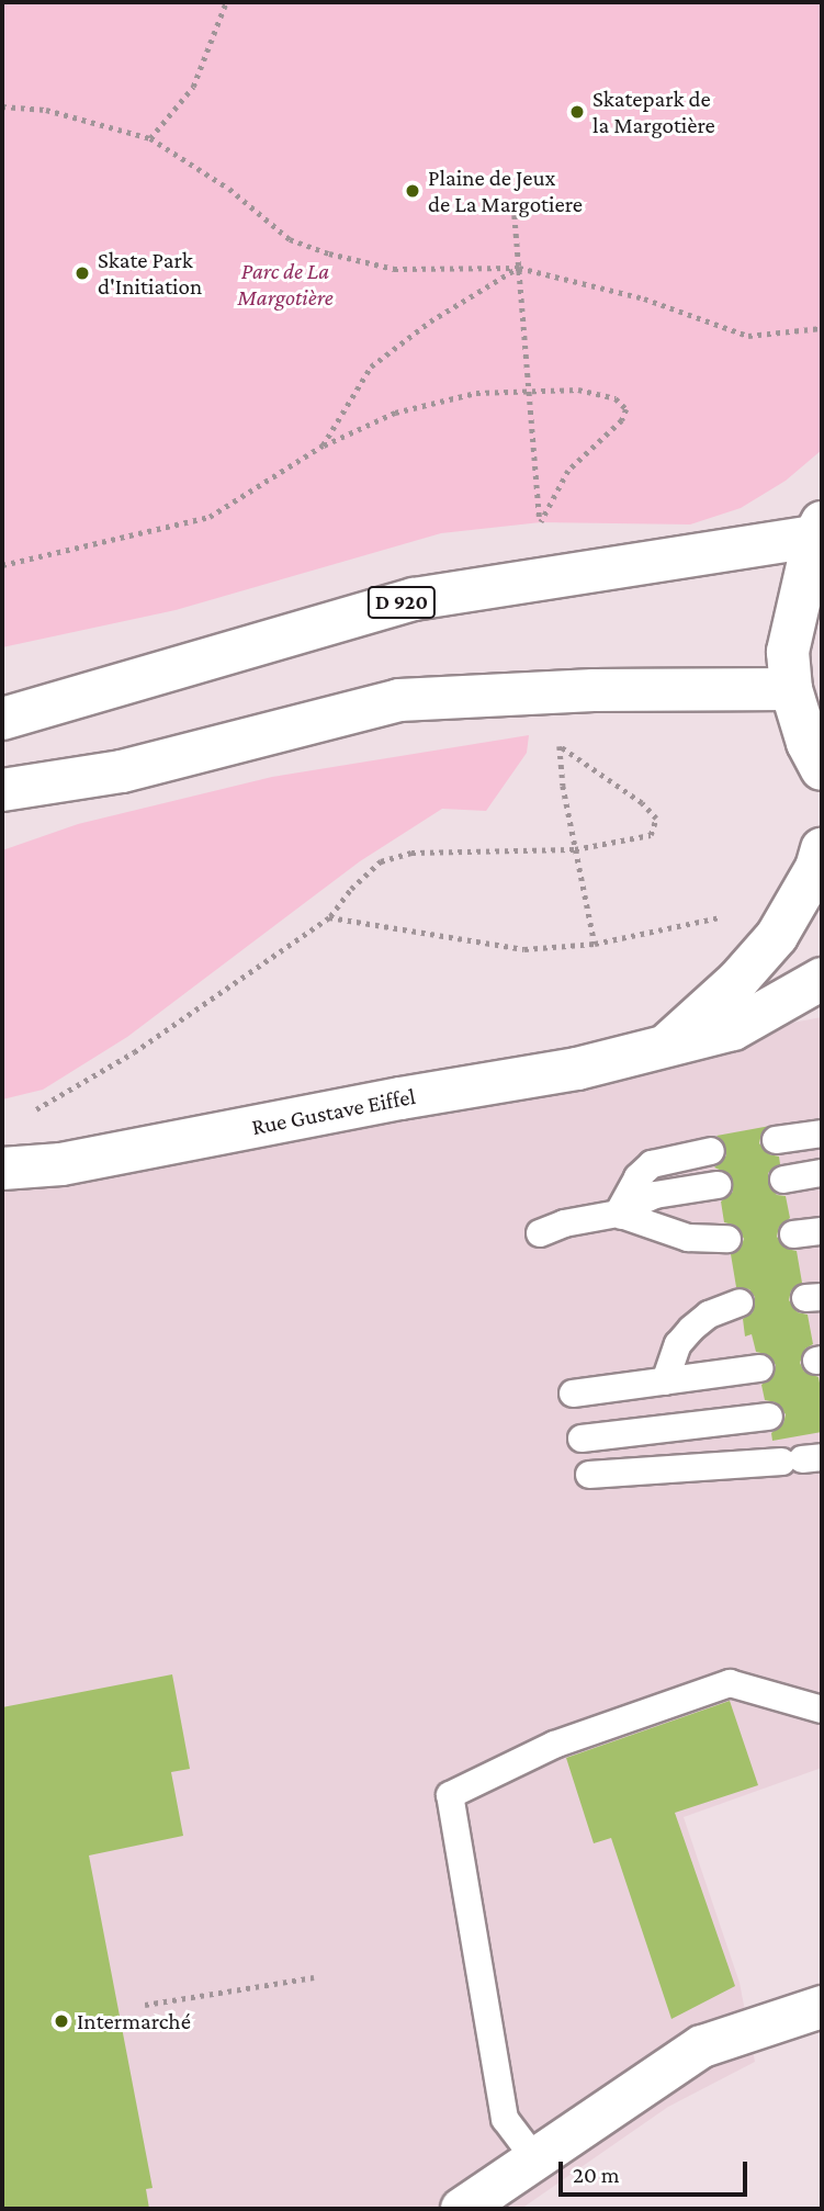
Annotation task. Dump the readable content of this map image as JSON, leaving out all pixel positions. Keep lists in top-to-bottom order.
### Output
{
  "streets": {
    "main road": ["D 920", "Rue Gustave Eiffel"]
  },
  "parks": ["Parc de La Margotière"],
  "places": [
    "Skatepark de la Margotière",
    "Plaine de Jeux de La Margotiere",
    "Skate Park d'Initiation",
    "Intermarché"
  ],
  "scale_bar": "20 m"
}
